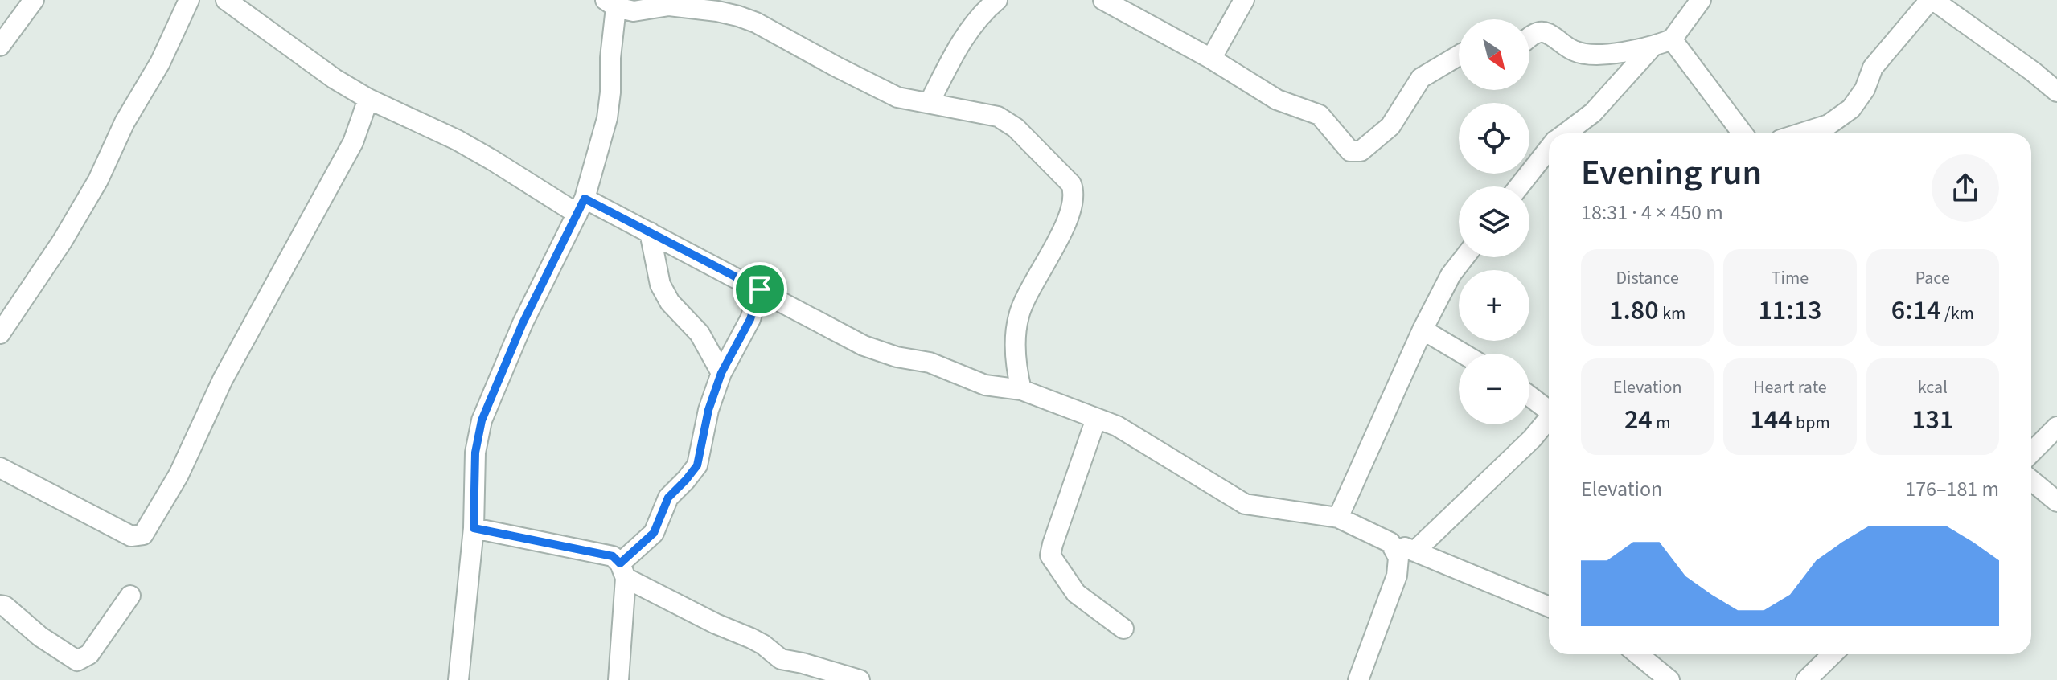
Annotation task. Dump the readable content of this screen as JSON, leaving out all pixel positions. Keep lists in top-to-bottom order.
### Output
{
  "north": "bottom right",
  "page": {
    "map_buttons": ["+", "−"],
    "heading": ["Evening run", "18:31 · 4 × 450 m"],
    "stats": [
      ["Distance", "1.80 km"],
      ["Time", "11:13"],
      ["Pace", "6:14 /km"],
      ["Elevation", "24 m"],
      ["Heart rate", "144 bpm"],
      ["kcal", "131"]
    ],
    "chart": ["Elevation", "176–181 m"]
  }
}
